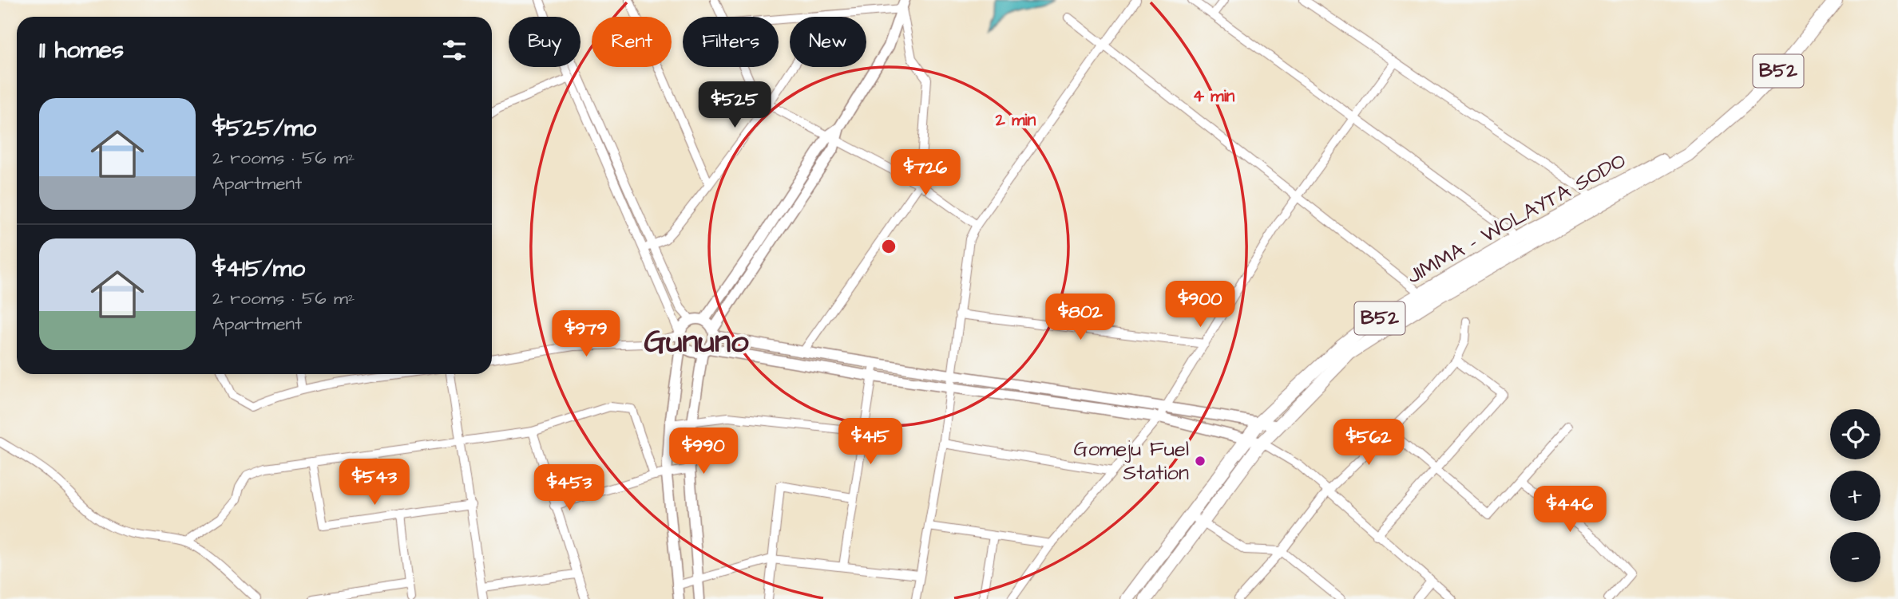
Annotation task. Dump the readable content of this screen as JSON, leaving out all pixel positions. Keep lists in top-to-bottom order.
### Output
{
  "streets": {
    "highway": ["B52", "JIMMA - WOLAYTA SODO"]
  },
  "districts": ["Gununo"],
  "places": ["Gomeju Fuel Station"],
  "page": {
    "chip": [
      "Buy",
      "Rent",
      "Filters",
      "New"
    ],
    "heading": "11 homes",
    "price": [
      "$525",
      "$726",
      "$900",
      "$802",
      "$979",
      "$415",
      "$562",
      "$990",
      "$543",
      "$453",
      "$446"
    ],
    "list": [
      {
        "name": "$525/mo",
        "note": "2 rooms · 56 m² · Apartment"
      },
      {
        "name": "$415/mo",
        "note": "2 rooms · 56 m² · Apartment"
      }
    ],
    "map_buttons": ["+", "−"]
  },
  "rings": ["4 min", "2 min"]
}
